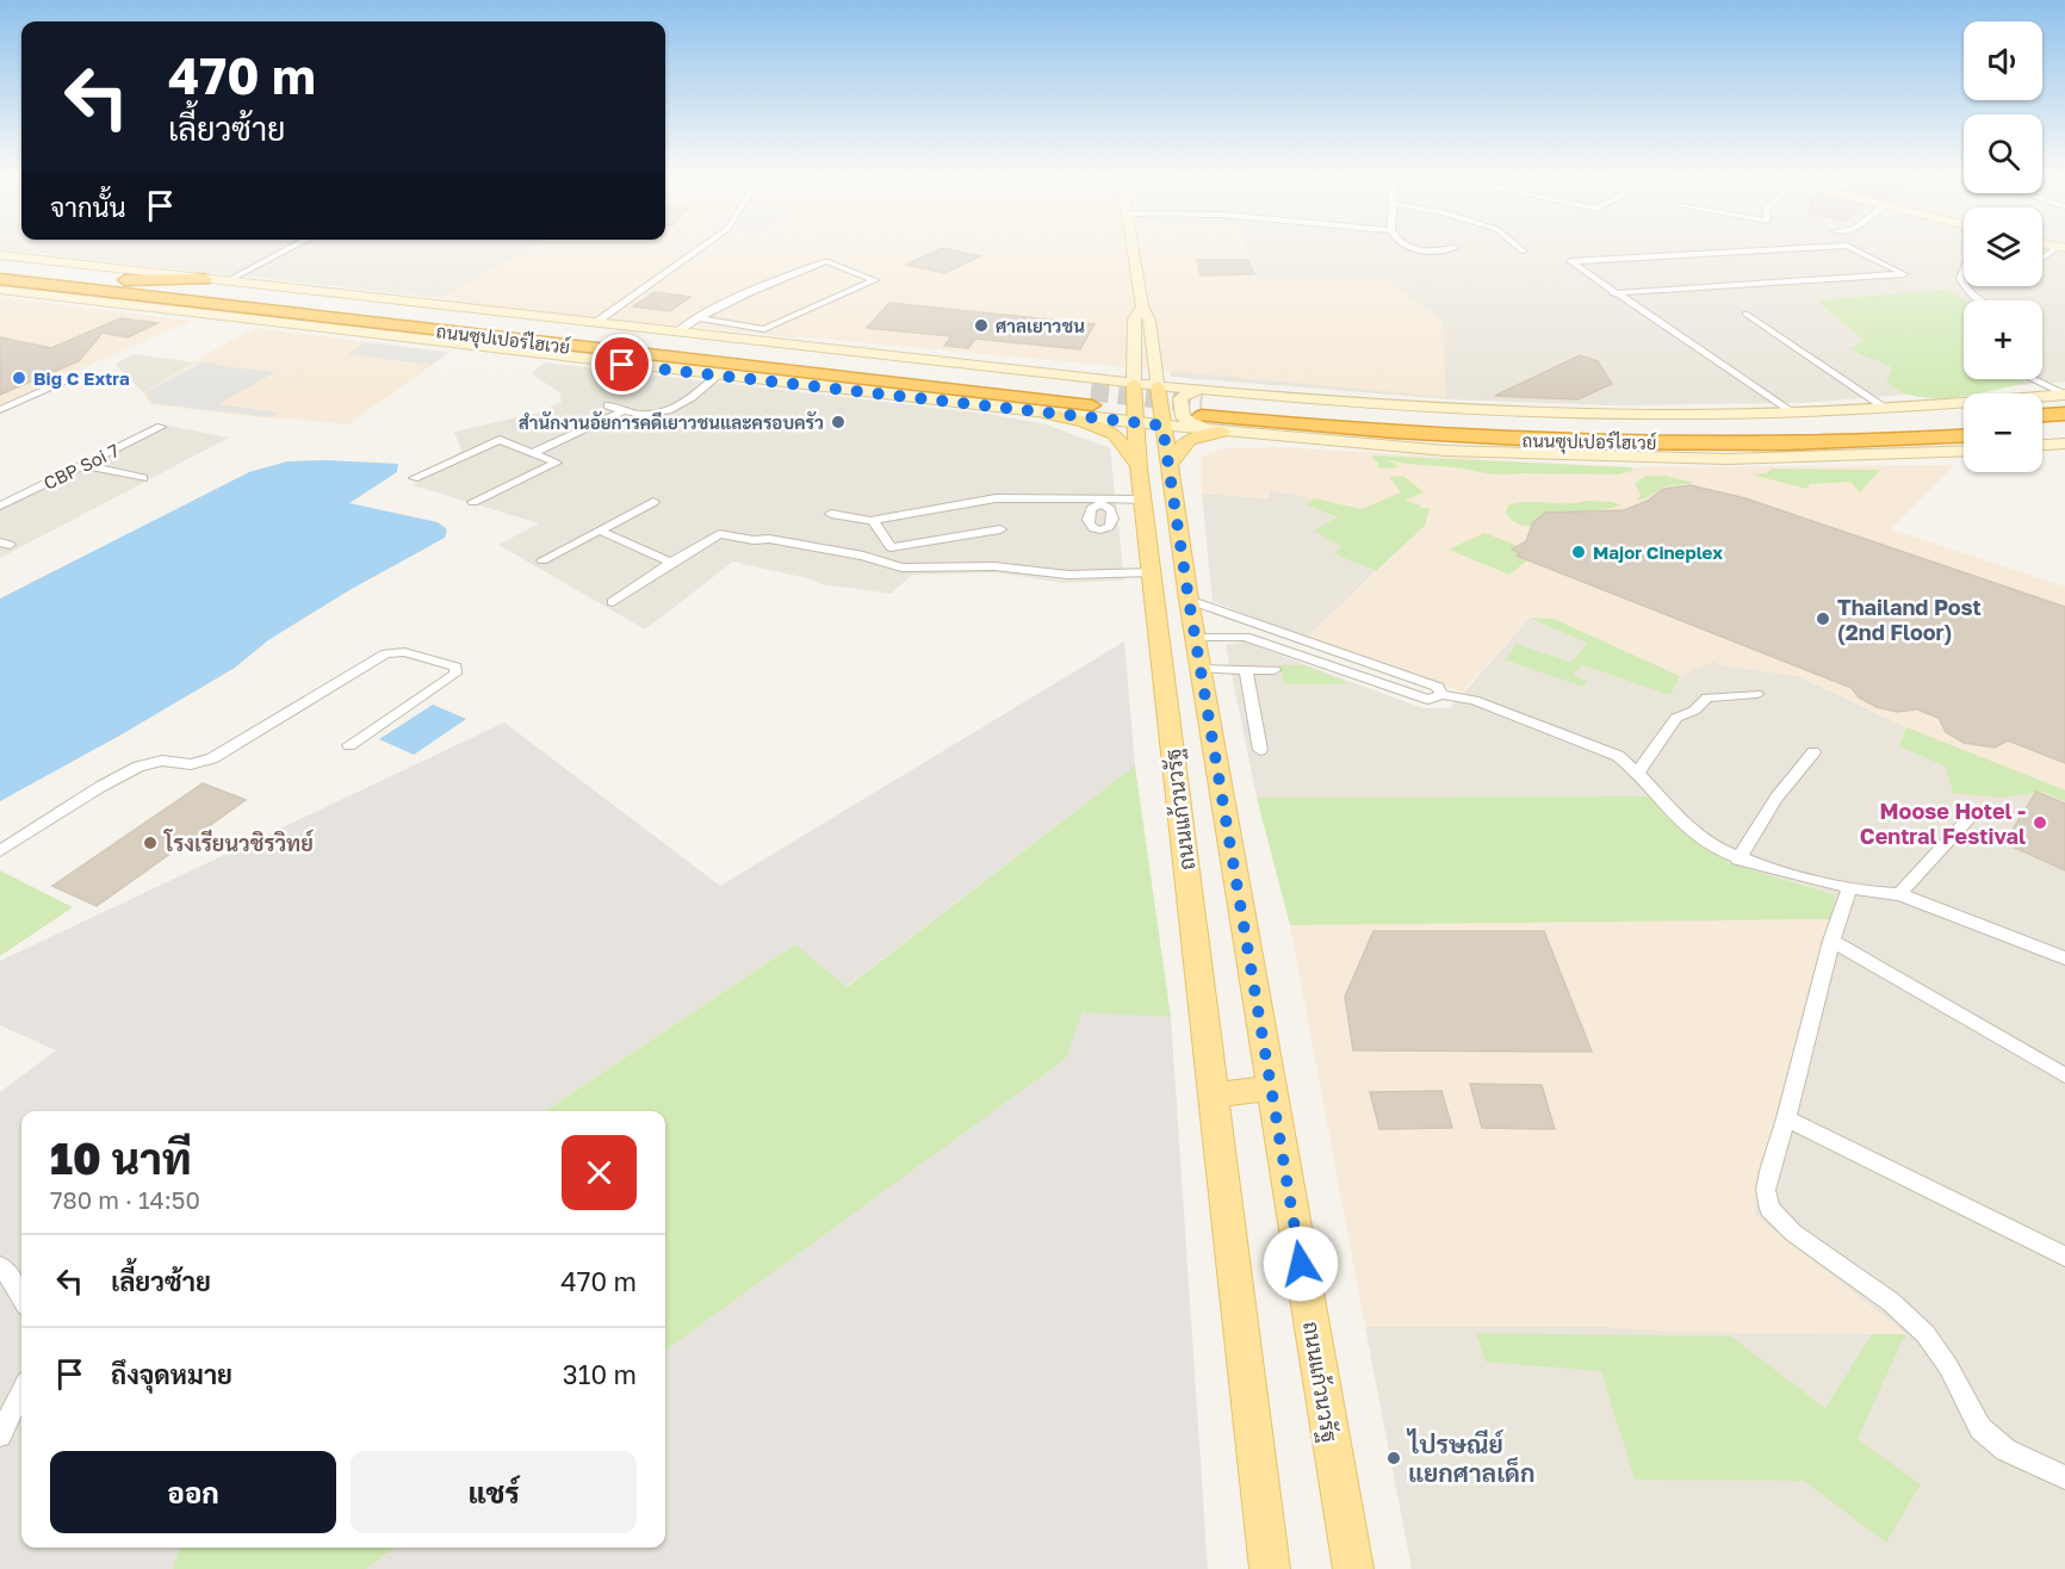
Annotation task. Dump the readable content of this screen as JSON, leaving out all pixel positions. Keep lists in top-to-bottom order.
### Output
{
  "streets": {
    "highway": ["ถนนซุปเปอร์ไฮเวย์"],
    "main road": ["ถนนแก้วนวรัฐ"],
    "street": ["CBP Soi 7"]
  },
  "places": [
    "ศาลเยาวชน",
    "Big C Extra",
    "สำนักงานอัยการคดีเยาวชนและครอบครัว",
    "Major Cineplex",
    "Thailand Post (2nd Floor)",
    "Moose Hotel - Central Festival",
    "โรงเรียนวชิรวิทย์",
    "ไปรษณีย์ แยกศาลเด็ก"
  ],
  "page": {
    "map_buttons": ["+", "−"],
    "turn": ["470 m", "เลี้ยวซ้าย"],
    "then": "จากนั้น",
    "heading": ["10 นาที", "780 m · 14:50"],
    "list": [
      {
        "name": "เลี้ยวซ้าย",
        "value": "470 m"
      },
      {
        "name": "ถึงจุดหมาย",
        "value": "310 m"
      }
    ],
    "buttons": ["ออก", "แชร์"]
  }
}
